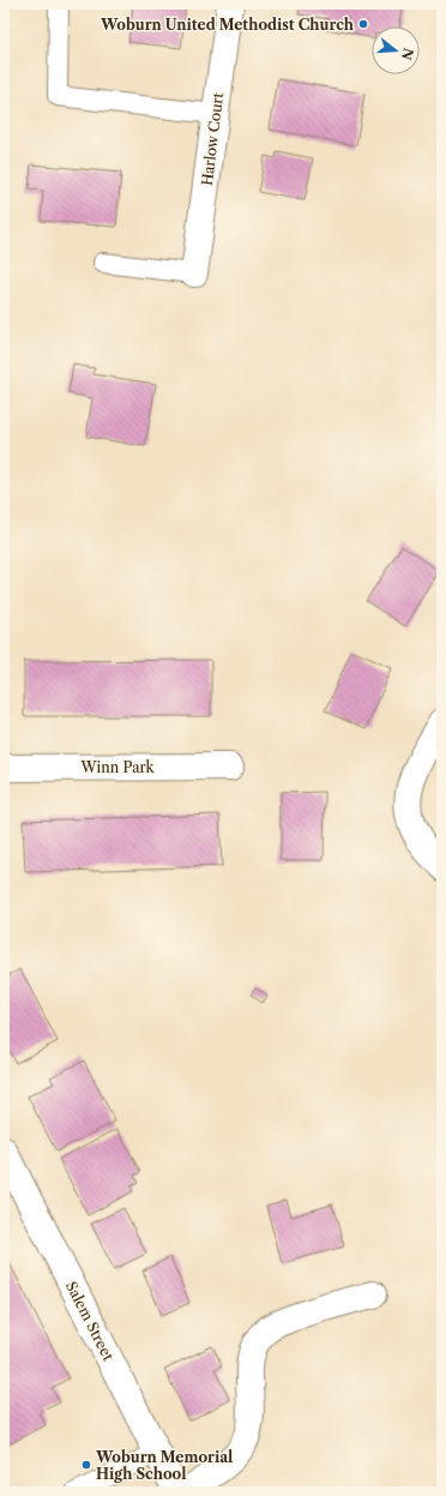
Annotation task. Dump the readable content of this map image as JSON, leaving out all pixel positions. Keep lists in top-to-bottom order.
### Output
{
  "streets": {
    "street": ["Harlow Court", "Winn Park", "Salem Street"]
  },
  "places": ["Woburn United Methodist Church", "Woburn Memorial High School"],
  "north": "right"
}
